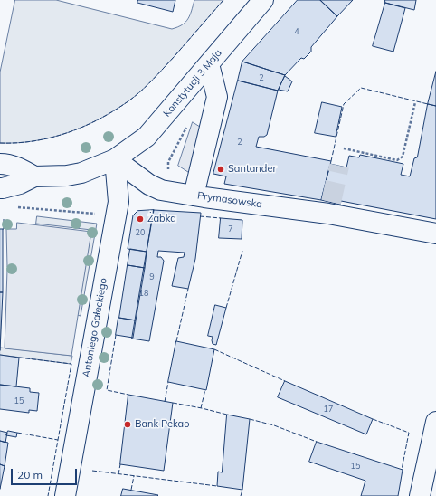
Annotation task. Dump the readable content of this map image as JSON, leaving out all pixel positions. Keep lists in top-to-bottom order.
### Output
{
  "streets": {
    "street": ["Konstytucji 3 Maja", "Prymasowska", "Antoniego Gałeckiego"]
  },
  "crossings": [
    ["Konstytucji 3 Maja", "Prymasowska"],
    ["Konstytucji 3 Maja", "Antoniego Gałeckiego"],
    ["Prymasowska", "Antoniego Gałeckiego"]
  ],
  "places": ["Santander", "Żabka", "Bank Pekao"],
  "house_numbers": [
    "4",
    "2",
    "2",
    "7",
    "20",
    "9",
    "18",
    "15",
    "17",
    "15"
  ],
  "scale_bar": "20 m"
}
